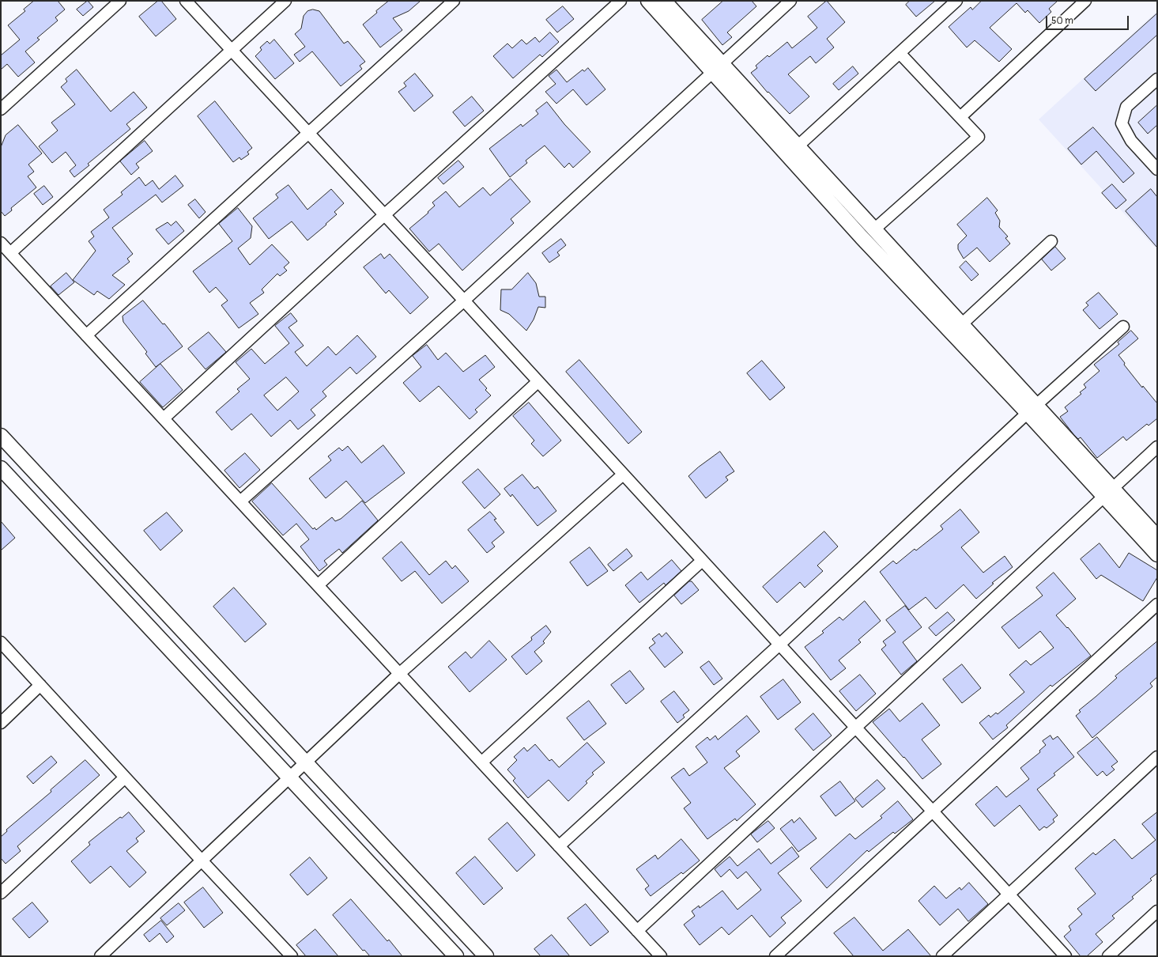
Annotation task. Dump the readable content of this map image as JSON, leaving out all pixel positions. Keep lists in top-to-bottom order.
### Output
{
  "scale_bar": "50 m"
}
